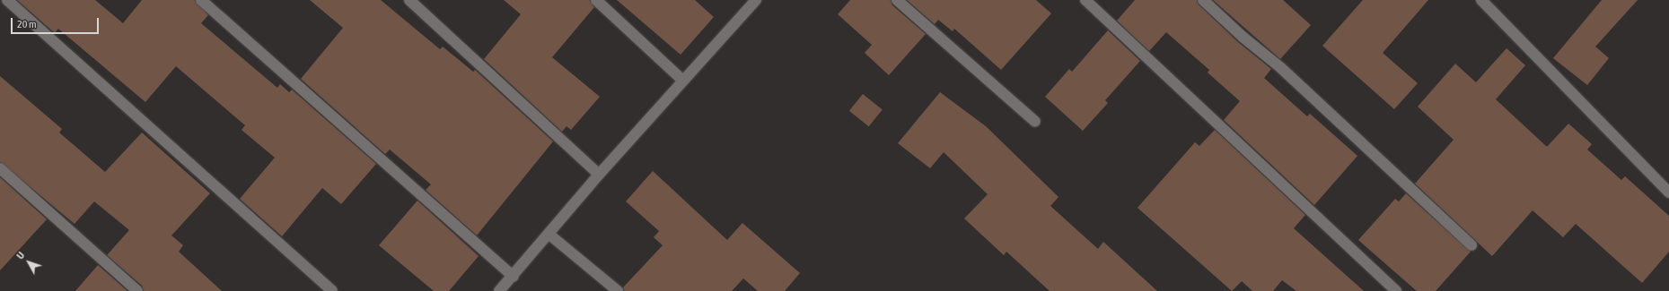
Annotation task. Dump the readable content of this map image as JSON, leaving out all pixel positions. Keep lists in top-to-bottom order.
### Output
{
  "scale_bar": "20 m",
  "north": "top left"
}
